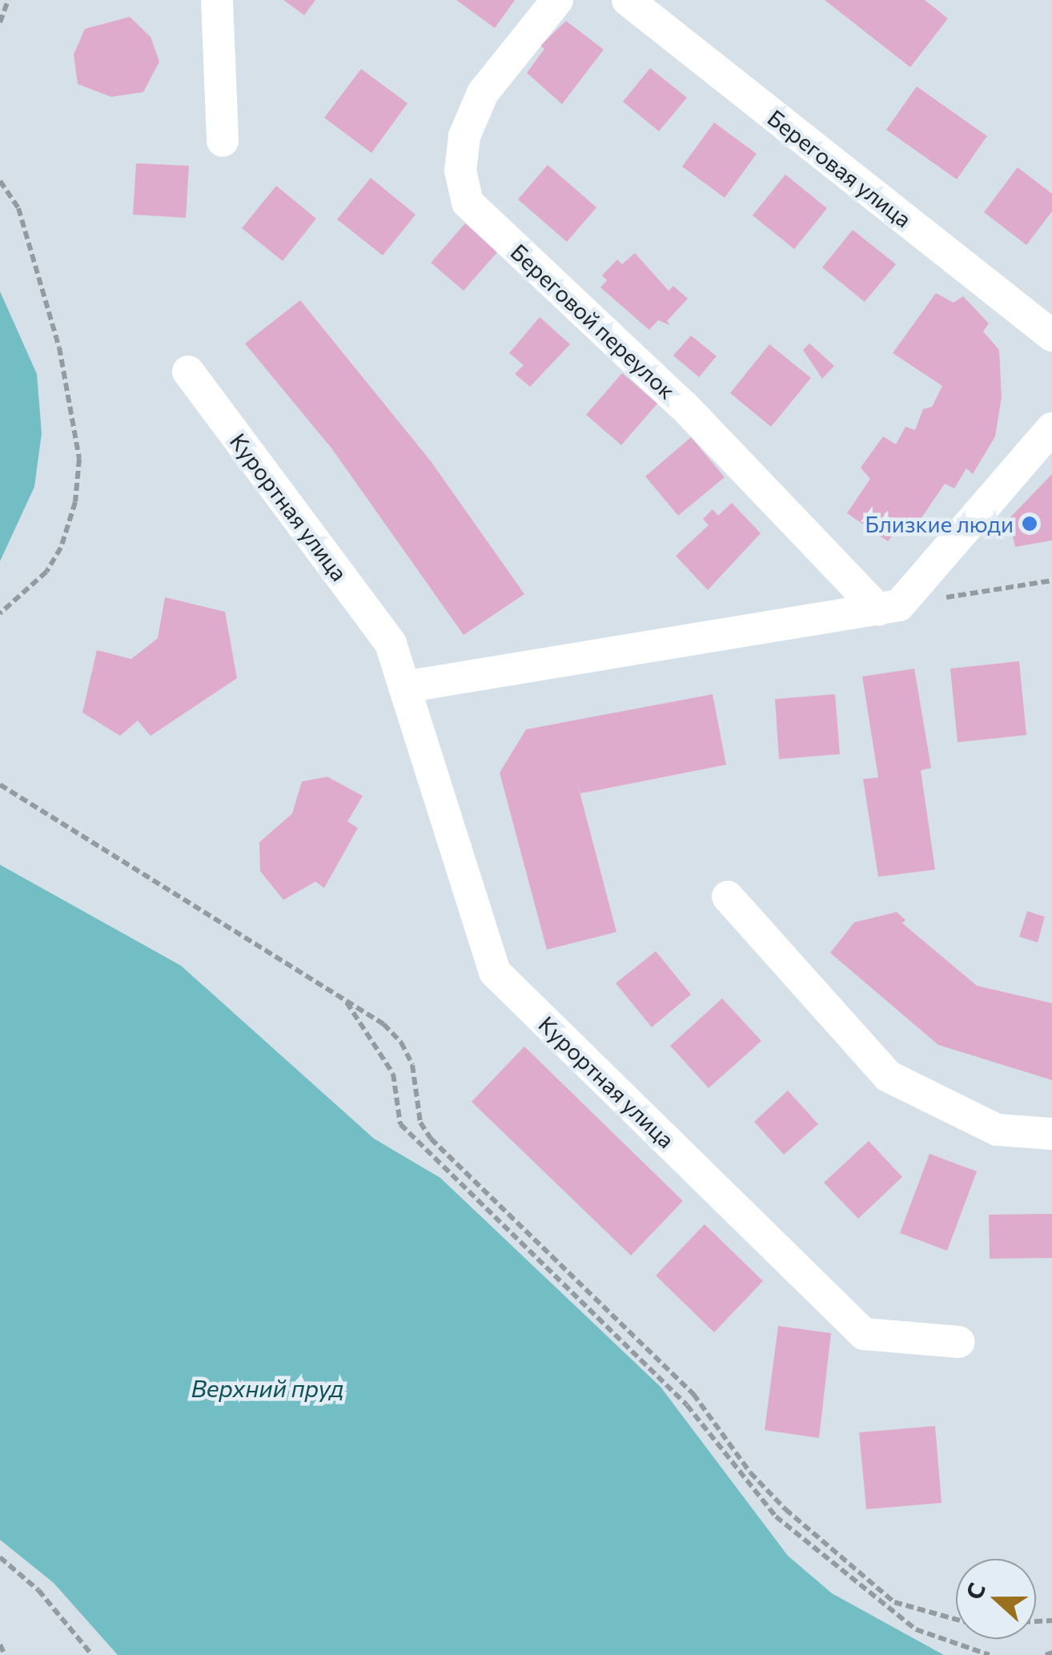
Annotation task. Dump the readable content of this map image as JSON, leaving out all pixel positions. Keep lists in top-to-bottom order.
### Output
{
  "streets": {
    "street": ["Береговая улица", "Береговой переулок", "Курортная улица"]
  },
  "water": ["Верхний пруд"],
  "places": ["Близкие люди"],
  "north": "left"
}
